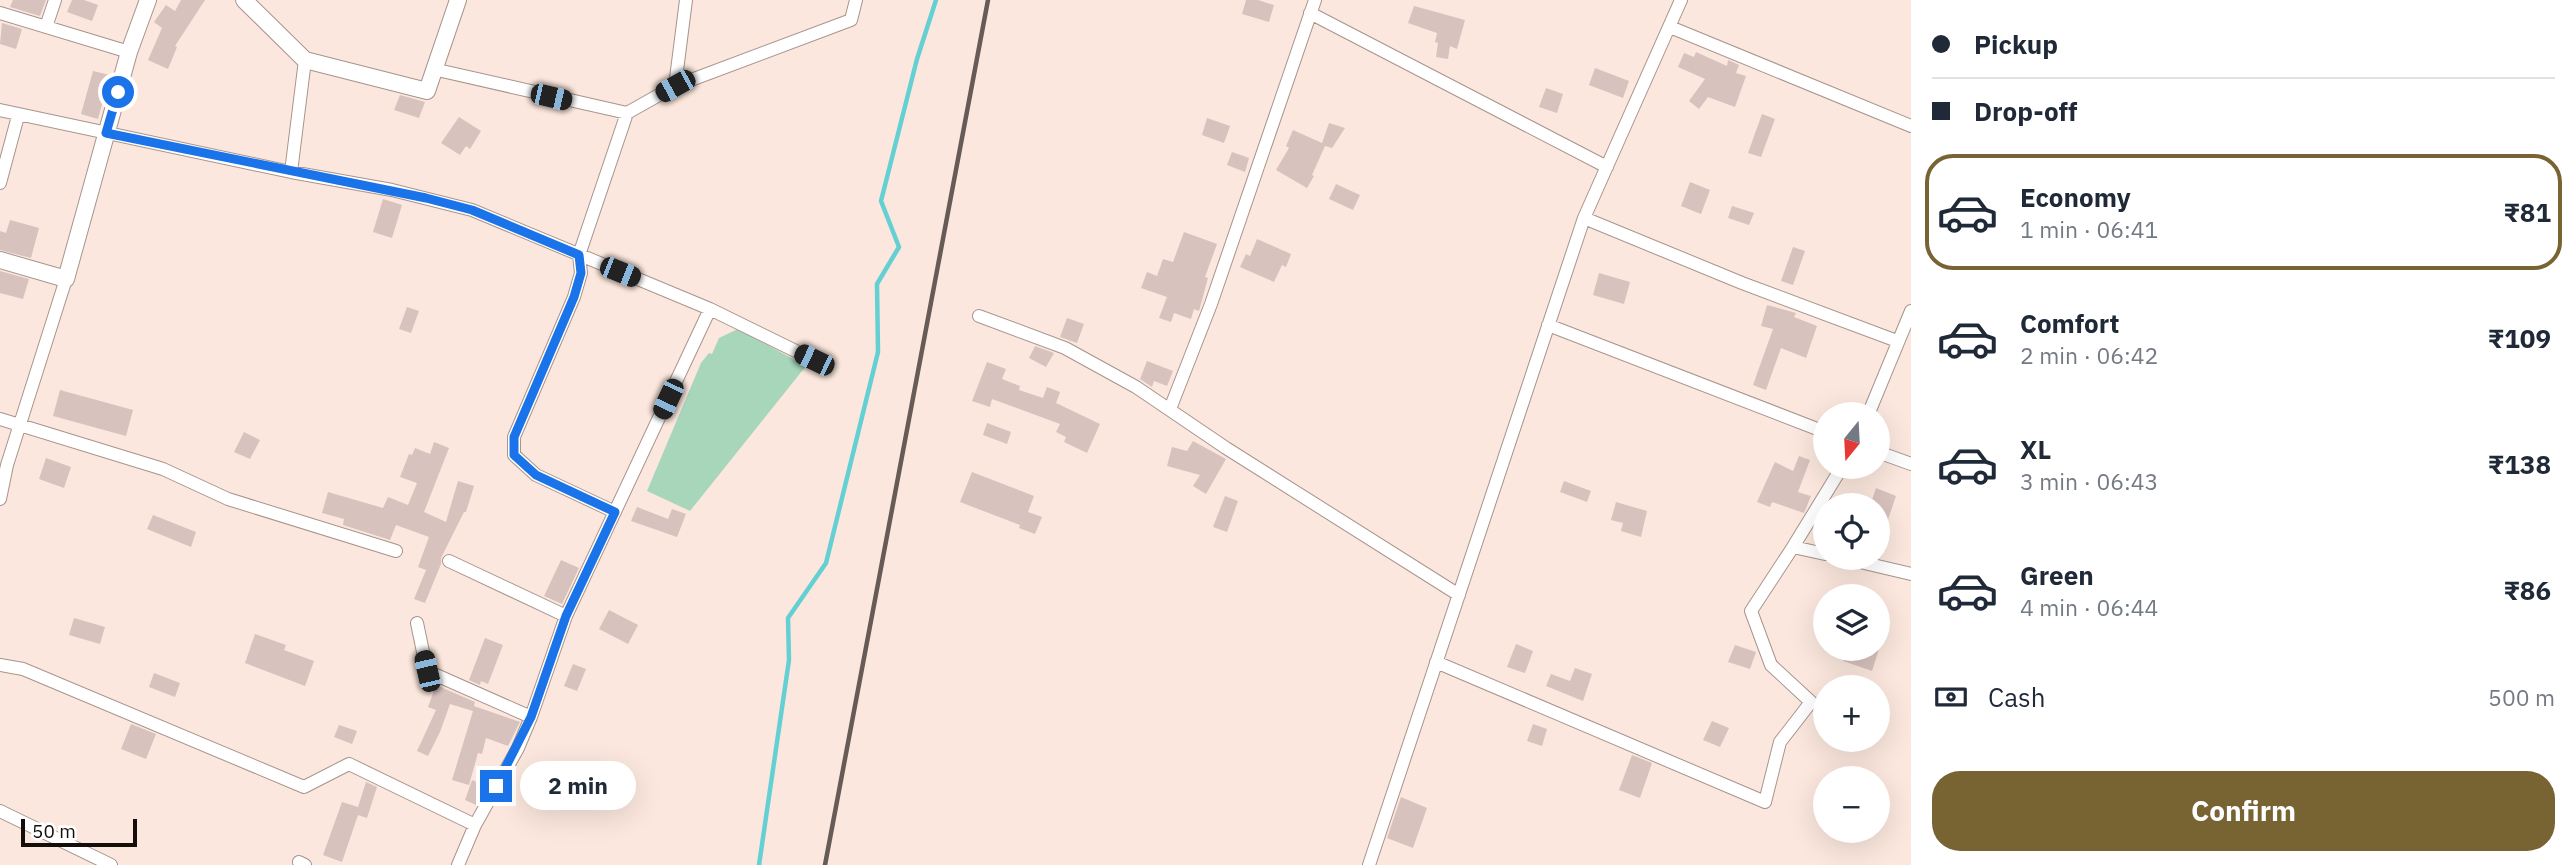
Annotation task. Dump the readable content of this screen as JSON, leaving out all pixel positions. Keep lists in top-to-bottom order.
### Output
{
  "scale_bar": "50 m",
  "north": "bottom",
  "page": {
    "banner": ["Pickup", "Drop-off"],
    "list": [
      {
        "name": "Economy",
        "note": "1 min · 06:41",
        "value": "₹81"
      },
      {
        "name": "Comfort",
        "note": "2 min · 06:42",
        "value": "₹109"
      },
      {
        "name": "XL",
        "note": "3 min · 06:43",
        "value": "₹138"
      },
      {
        "name": "Green",
        "note": "4 min · 06:44",
        "value": "₹86"
      }
    ],
    "map_buttons": ["+", "−"],
    "pay": ["Cash", "500 m"],
    "buttons": "Confirm",
    "bubble": "2 min",
    "scale": "50 m"
  }
}
